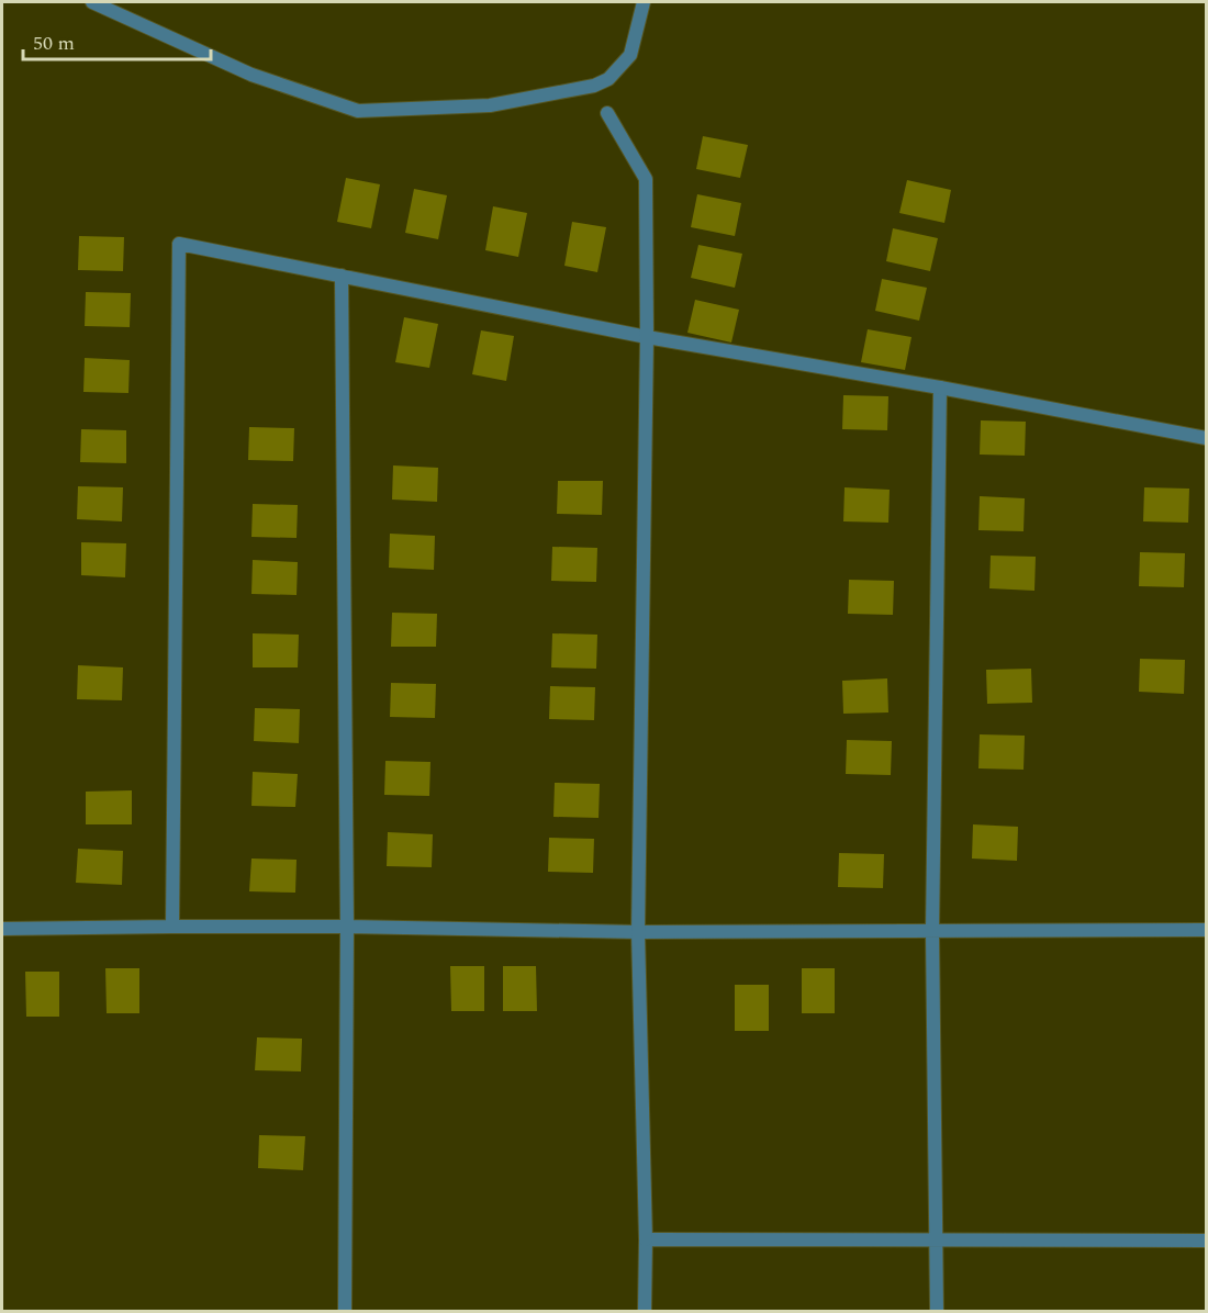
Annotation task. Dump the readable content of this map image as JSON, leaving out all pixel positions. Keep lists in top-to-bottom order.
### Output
{
  "scale_bar": "50 m"
}
